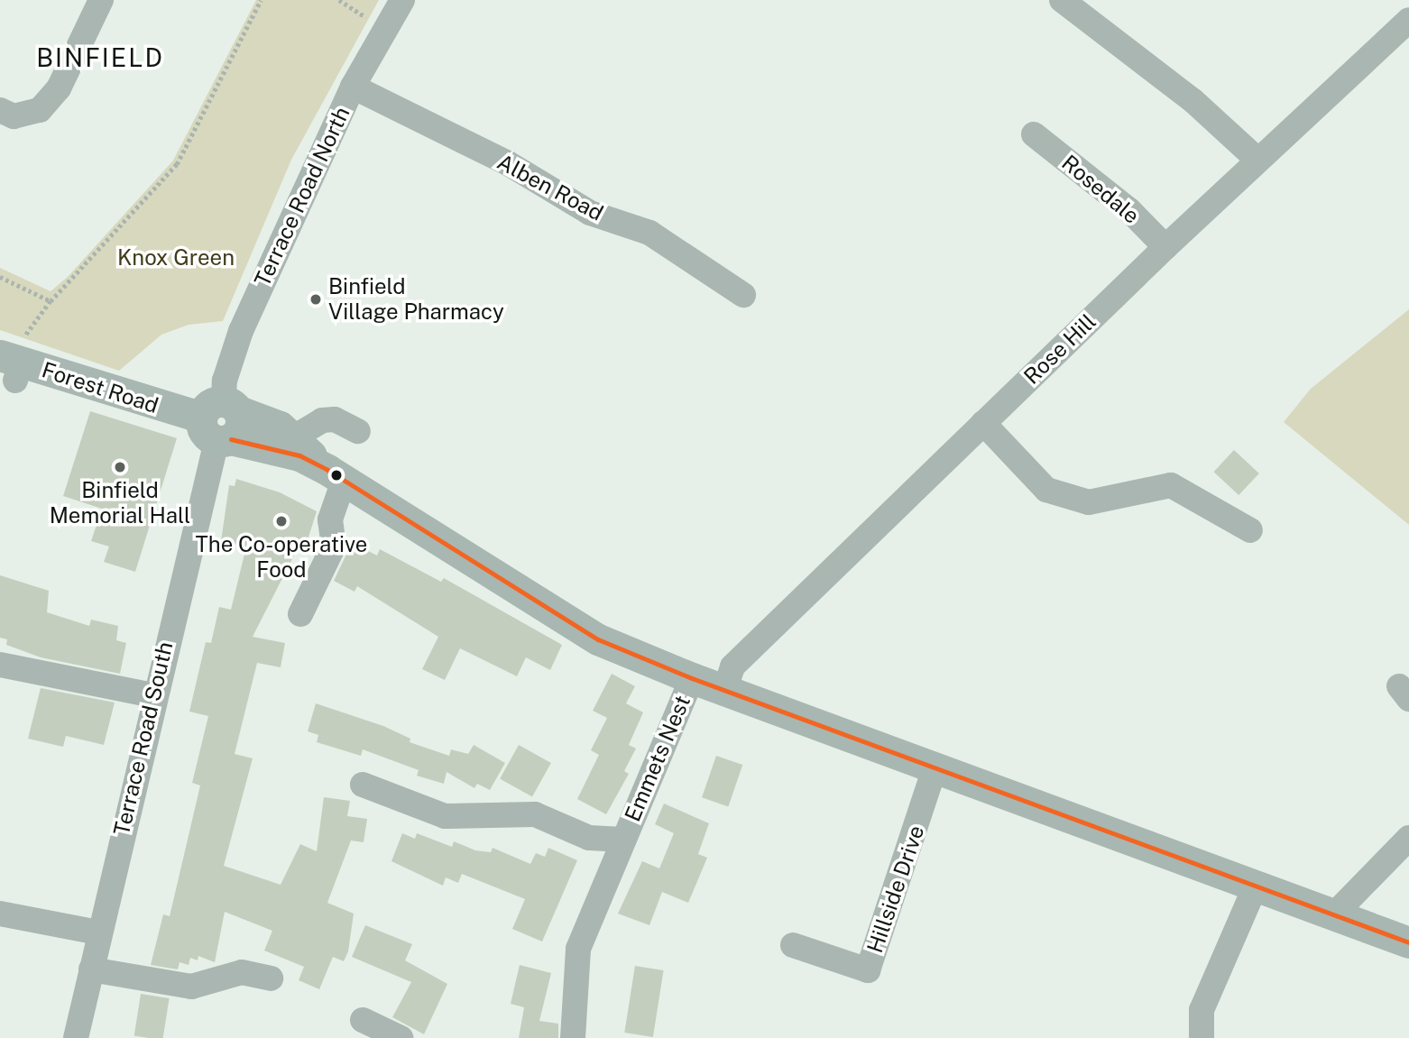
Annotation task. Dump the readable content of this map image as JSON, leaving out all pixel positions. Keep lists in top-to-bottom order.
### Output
{
  "streets": {
    "main road": ["Forest Road"],
    "street": [
      "Alben Road",
      "Rosedale",
      "Terrace Road North",
      "Rose Hill",
      "Terrace Road South",
      "Emmets Nest",
      "Hillside Drive"
    ]
  },
  "crossings": [
    ["Alben Road", "Terrace Road North"],
    ["Rosedale", "Rose Hill"],
    ["Terrace Road North", "Forest Road"],
    ["Terrace Road North", "Terrace Road South"],
    ["Rose Hill", "Forest Road"],
    ["Forest Road", "Terrace Road South"],
    ["Forest Road", "Emmets Nest"],
    ["Forest Road", "Hillside Drive"]
  ],
  "districts": ["BINFIELD"],
  "parks": ["Knox Green"],
  "places": ["Binfield Village Pharmacy", "Binfield Memorial Hall", "The Co-operative Food"]
}
